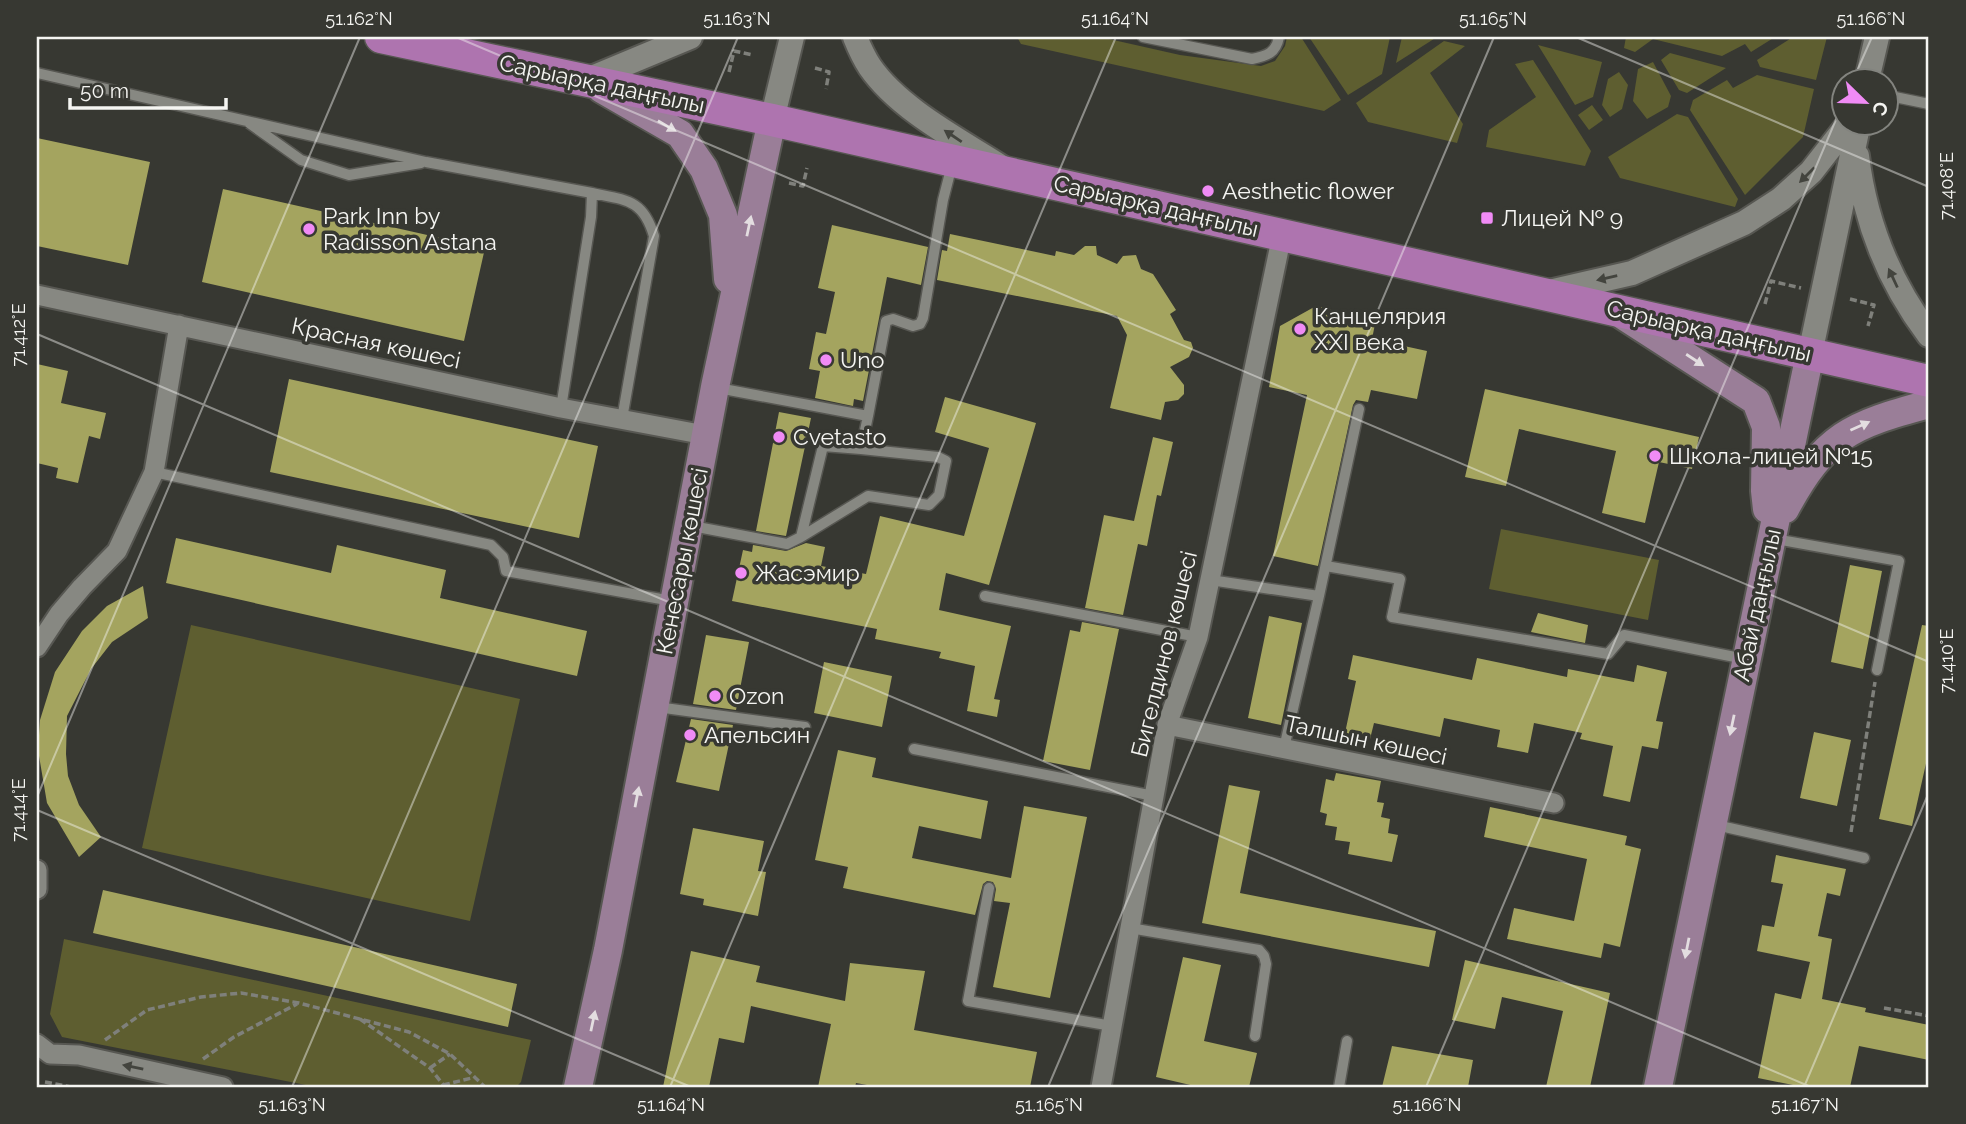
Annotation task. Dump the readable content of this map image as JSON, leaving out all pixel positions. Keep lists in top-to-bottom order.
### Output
{
  "streets": {
    "main road": ["Сарыарқа даңғылы", "Кенесары көшесі", "Абай даңғылы"],
    "street": ["Красная көшесі", "Бигелдинов көшесі", "Талшын көшесі"]
  },
  "crossings": [
    ["Сарыарқа даңғылы", "Кенесары көшесі"],
    ["Сарыарқа даңғылы", "Абай даңғылы"],
    ["Сарыарқа даңғылы", "Бигелдинов көшесі"],
    ["Красная көшесі", "Кенесары көшесі"],
    ["Бигелдинов көшесі", "Талшын көшесі"]
  ],
  "one_way": ["Кенесары көшесі", "Абай даңғылы"],
  "places": {
    "other": [
      "Aesthetic flower",
      "Park Inn by Radisson Astana",
      "Канцелярия XXI века",
      "Uno",
      "Cvetasto",
      "Школа-лицей №15",
      "Жасэмир",
      "Ozon",
      "Апельсин"
    ],
    "transit": ["Лицей № 9"]
  },
  "scale_bar": "50 m",
  "north": "bottom right",
  "coordinates": [
    "51.162°N",
    "51.163°N",
    "51.164°N",
    "51.165°N",
    "51.166°N",
    "71.408°E",
    "71.412°E",
    "71.410°E",
    "71.414°E",
    "51.167°N"
  ]
}
